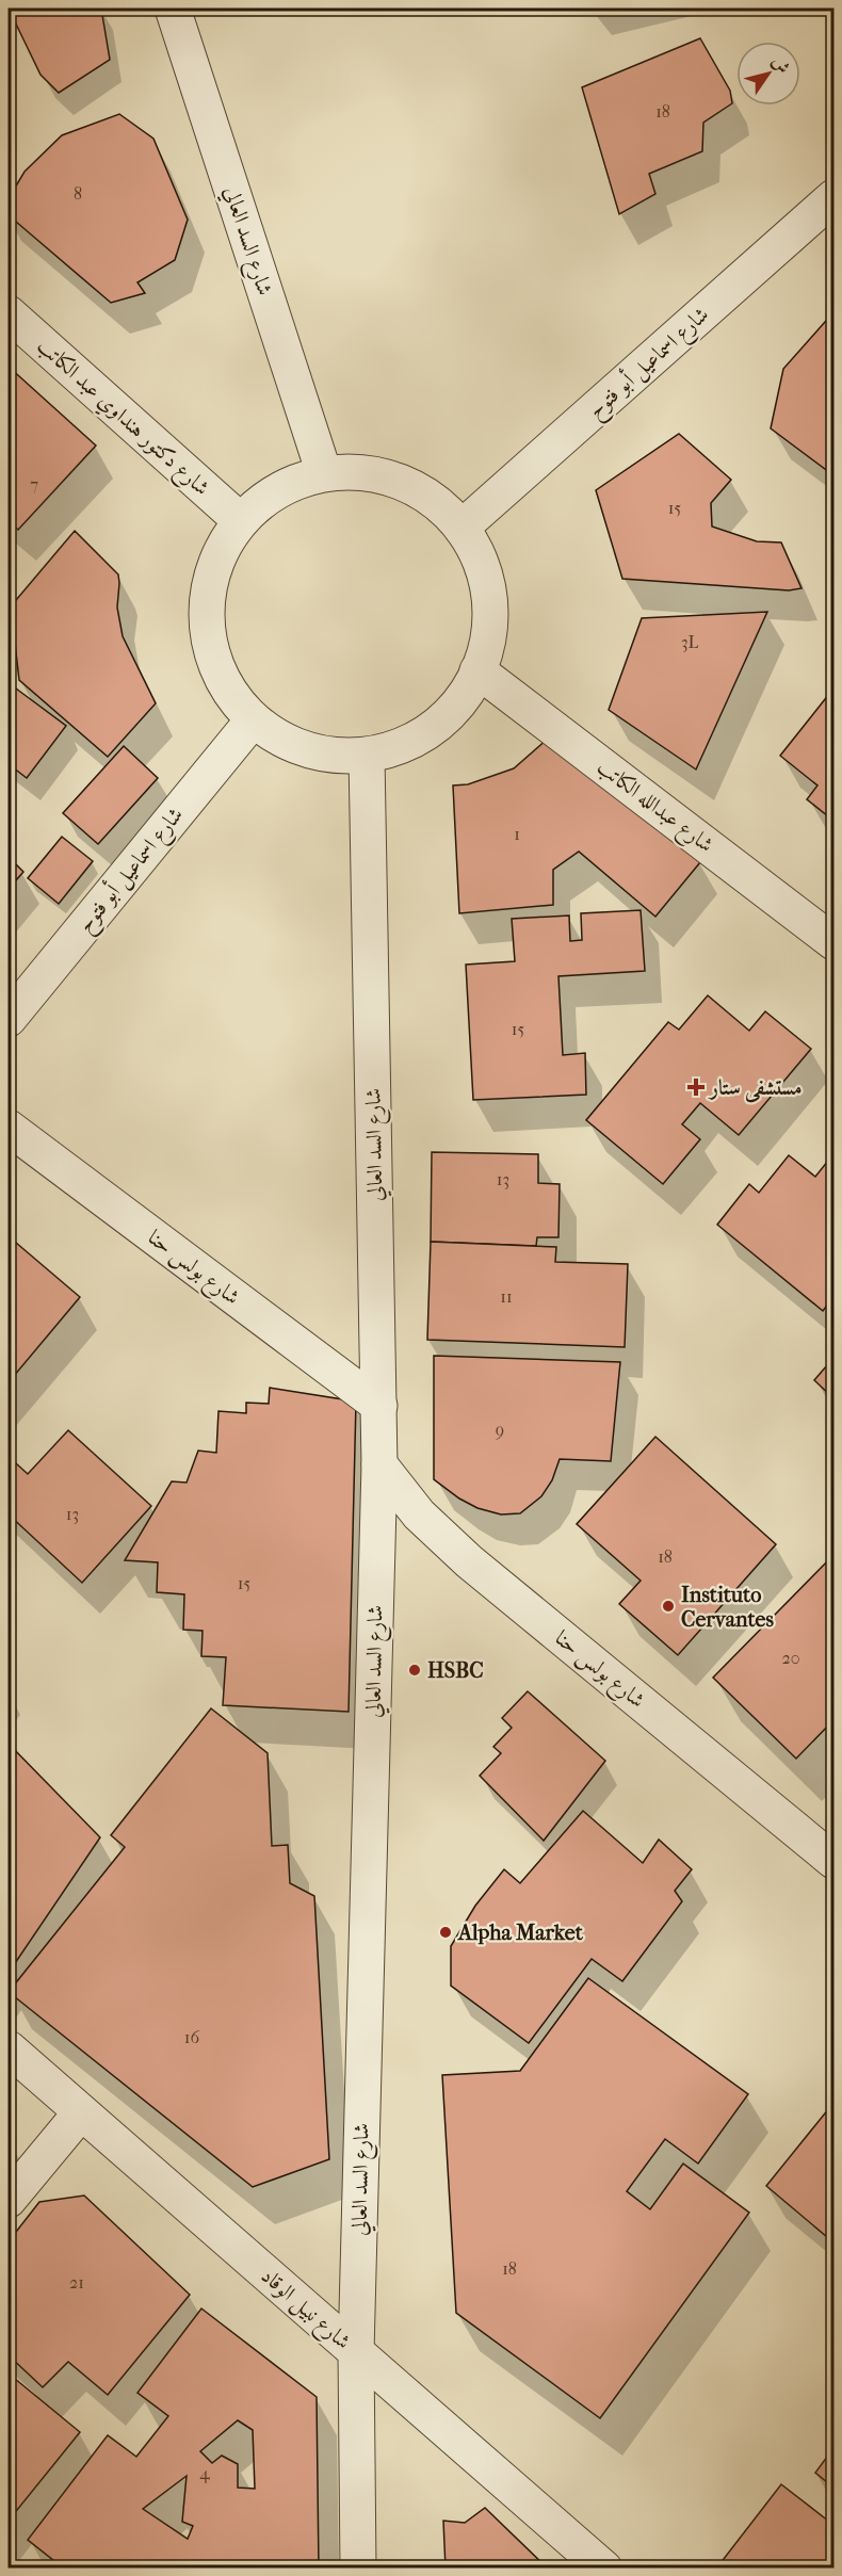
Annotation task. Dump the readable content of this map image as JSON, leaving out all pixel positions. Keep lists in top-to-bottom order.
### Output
{
  "streets": {
    "street": [
      "شارع السد العالي",
      "شارع اسماعيل أبو فتوح",
      "شارع دكتور هنداوي عبد الكاتب",
      "شارع عبدالله الكاتب",
      "شارع بولس حنا",
      "شارع نبيل الوقاد"
    ]
  },
  "crossings": [
    ["شارع السد العالي", "شارع بولس حنا"],
    ["شارع السد العالي", "شارع نبيل الوقاد"]
  ],
  "places": {
    "health": ["مستشفى ستار"],
    "other": ["Instituto Cervantes", "HSBC", "Alpha Market"]
  },
  "house_numbers": [
    "18",
    "8",
    "7",
    "15",
    "3L",
    "1",
    "15",
    "13",
    "11",
    "9",
    "13",
    "18",
    "15",
    "20",
    "16",
    "18",
    "21",
    "4"
  ],
  "north": "top right"
}
